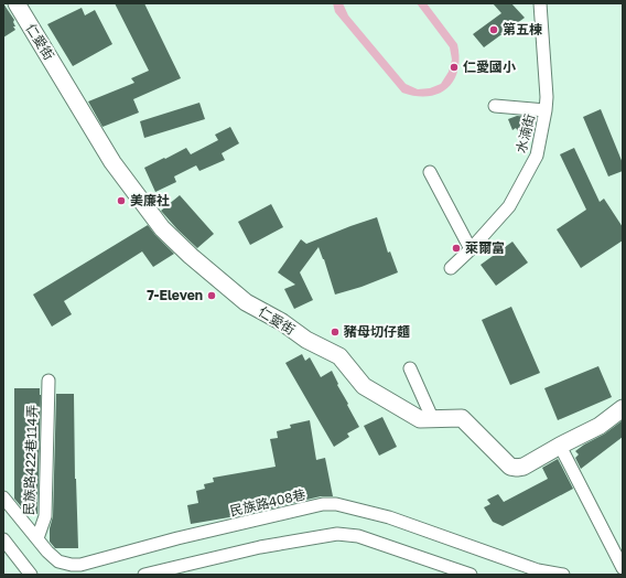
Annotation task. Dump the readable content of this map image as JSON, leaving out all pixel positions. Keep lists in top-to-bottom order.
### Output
{
  "streets": {
    "street": [
      "仁愛街",
      "水湳街",
      "民族路422巷114弄",
      "民族路408巷"
    ]
  },
  "crossings": [
    ["民族路422巷114弄", "民族路408巷"]
  ],
  "places": [
    "第五棟",
    "仁愛國小",
    "美廉社",
    "萊爾富",
    "7-Eleven",
    "豬母切仔麵"
  ]
}
